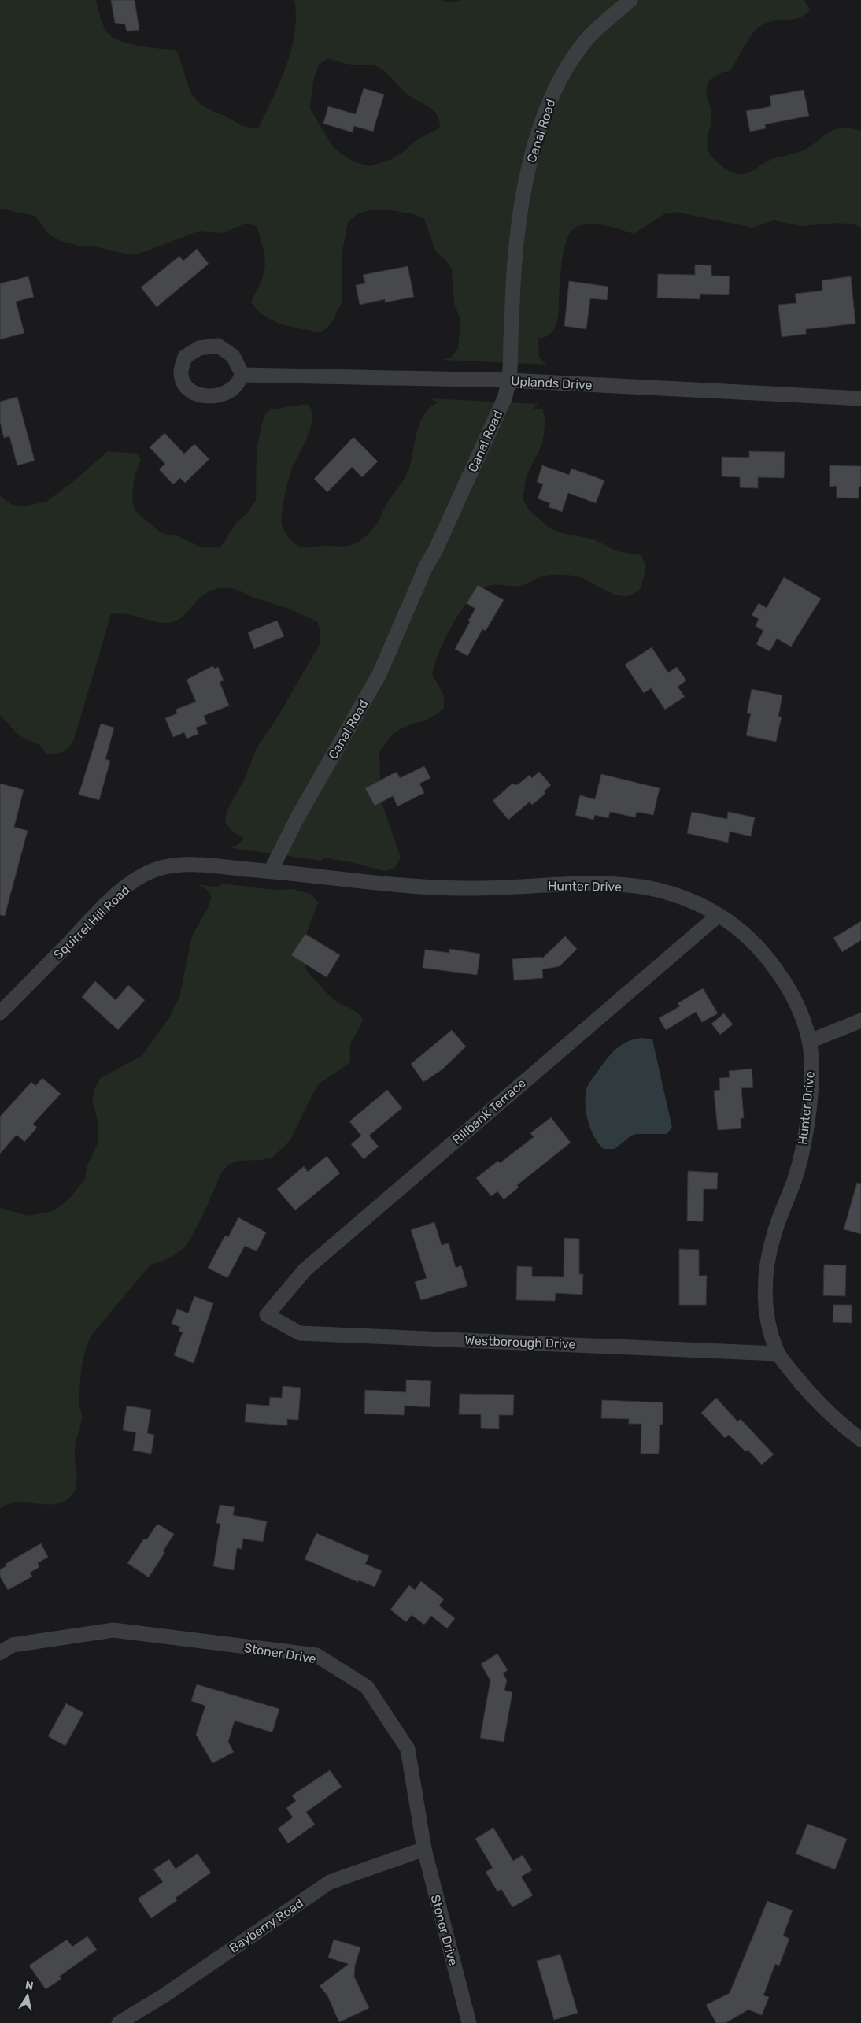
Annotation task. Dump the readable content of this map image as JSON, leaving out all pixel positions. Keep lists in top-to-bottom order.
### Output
{
  "streets": {
    "street": [
      "Canal Road",
      "Uplands Drive",
      "Hunter Drive",
      "Squirrel Hill Road",
      "Rillbank Terrace",
      "Westborough Drive",
      "Stoner Drive",
      "Bayberry Road"
    ]
  },
  "crossings": [
    ["Canal Road", "Uplands Drive"],
    ["Canal Road", "Hunter Drive"],
    ["Canal Road", "Squirrel Hill Road"],
    ["Hunter Drive", "Squirrel Hill Road"],
    ["Hunter Drive", "Rillbank Terrace"],
    ["Hunter Drive", "Westborough Drive"],
    ["Rillbank Terrace", "Westborough Drive"],
    ["Stoner Drive", "Bayberry Road"]
  ],
  "north": "top"
}
